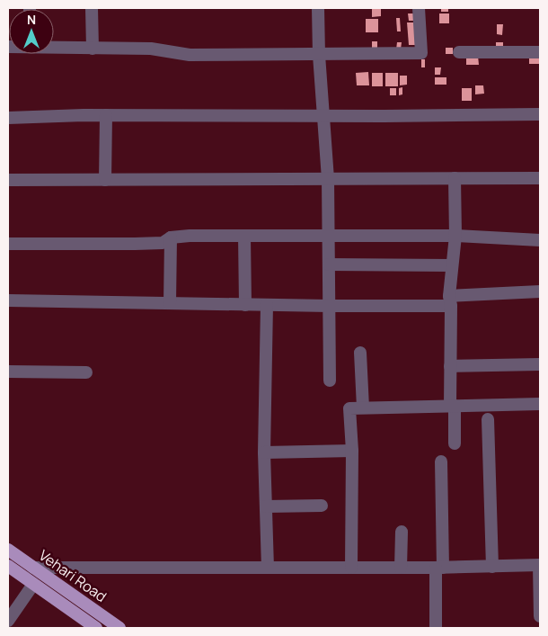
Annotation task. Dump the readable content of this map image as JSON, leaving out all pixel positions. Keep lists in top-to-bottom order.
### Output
{
  "streets": {
    "main road": ["Vehari Road"]
  },
  "north": "top"
}
